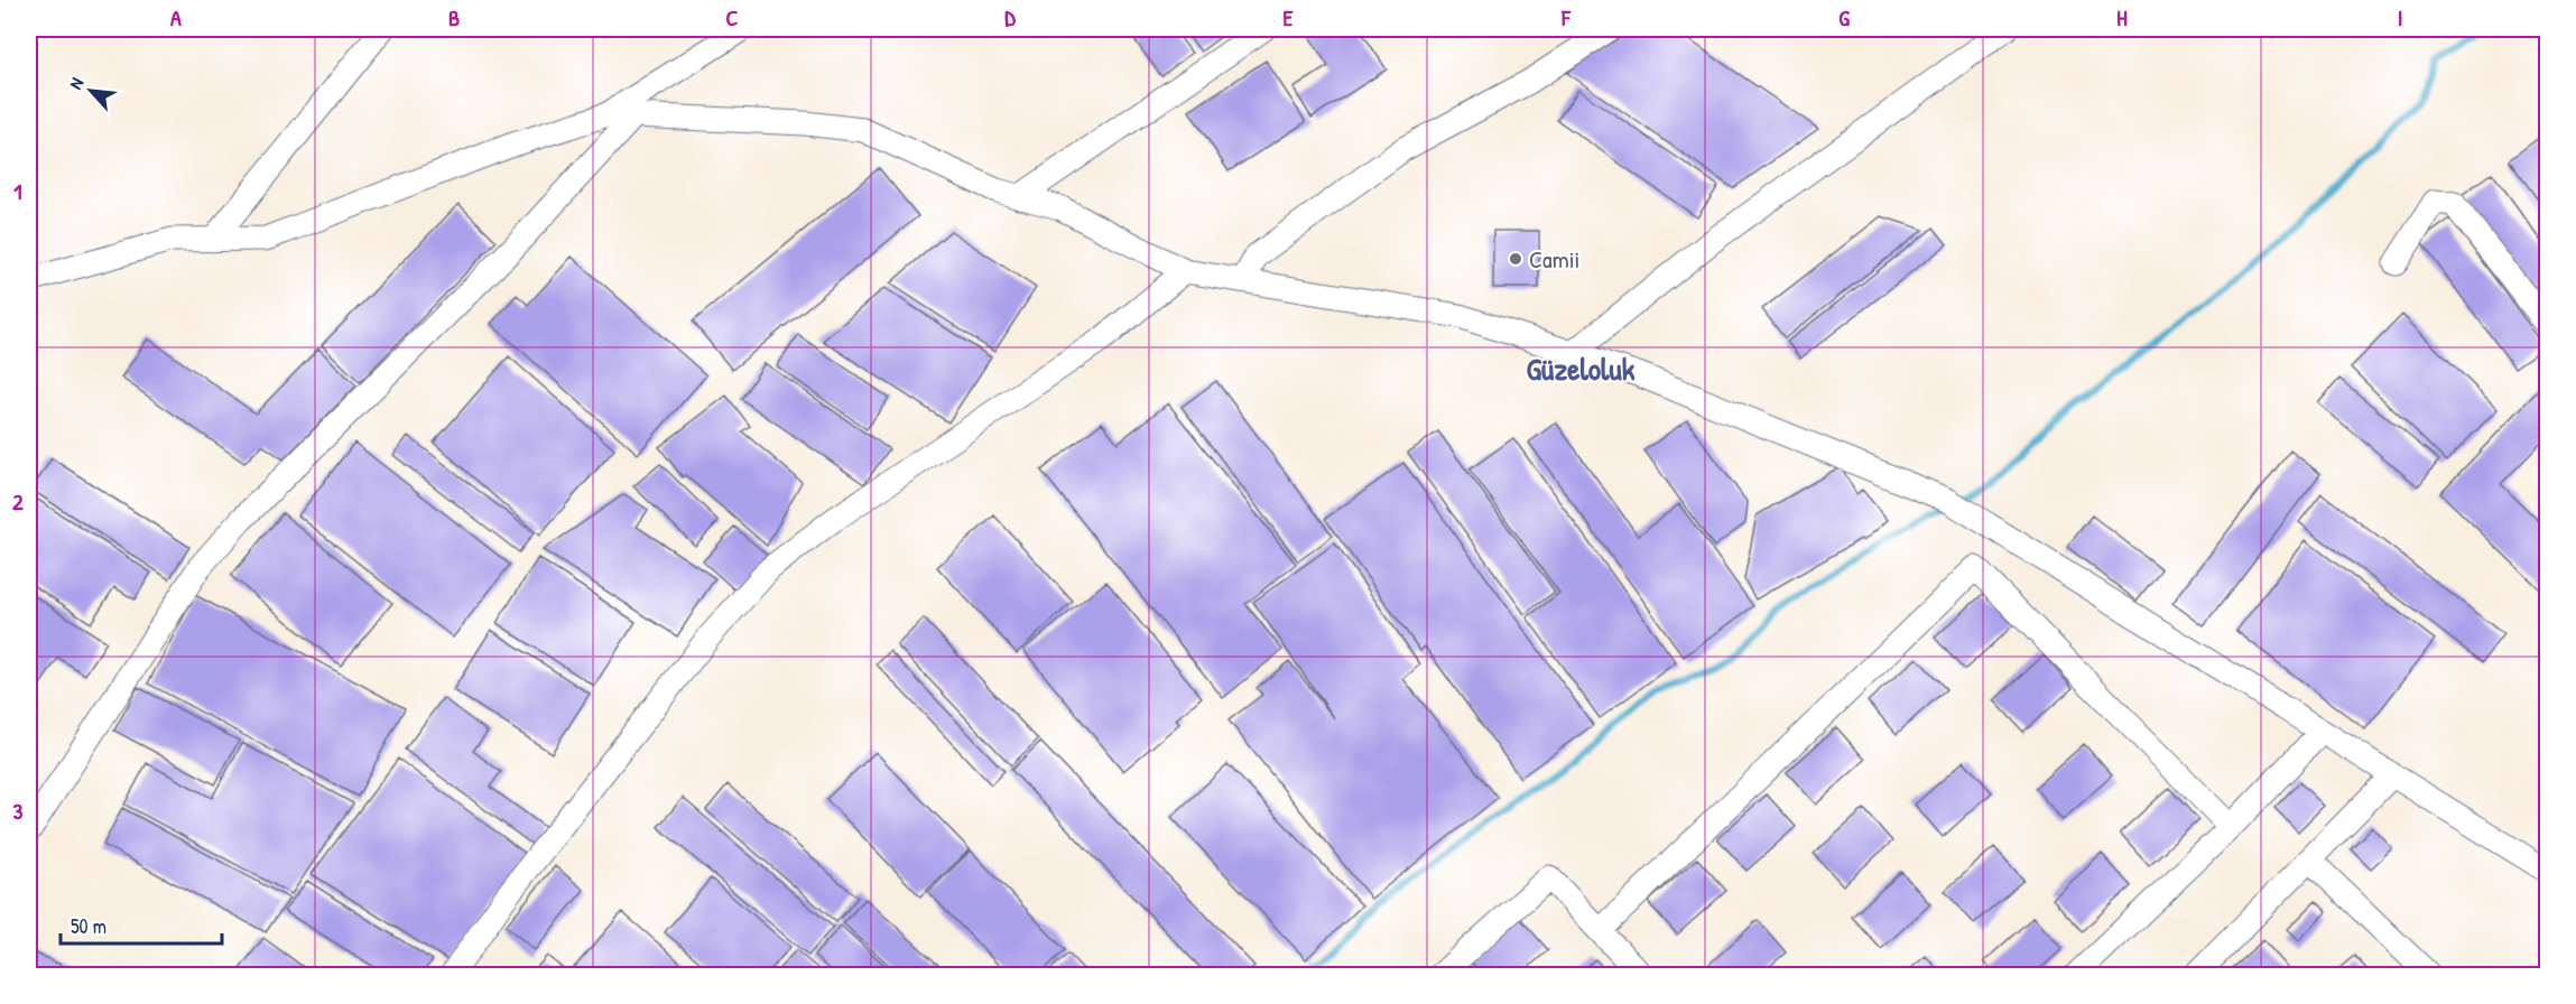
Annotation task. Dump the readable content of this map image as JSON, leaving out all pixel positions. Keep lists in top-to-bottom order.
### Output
{
  "districts": ["Güzeloluk"],
  "places": ["Camii"],
  "scale_bar": "50 m",
  "north": "top left",
  "grid": {
    "columns": [
      "A",
      "B",
      "C",
      "D",
      "E",
      "F",
      "G",
      "H",
      "I"
    ],
    "rows": ["1", "2", "3"]
  }
}
